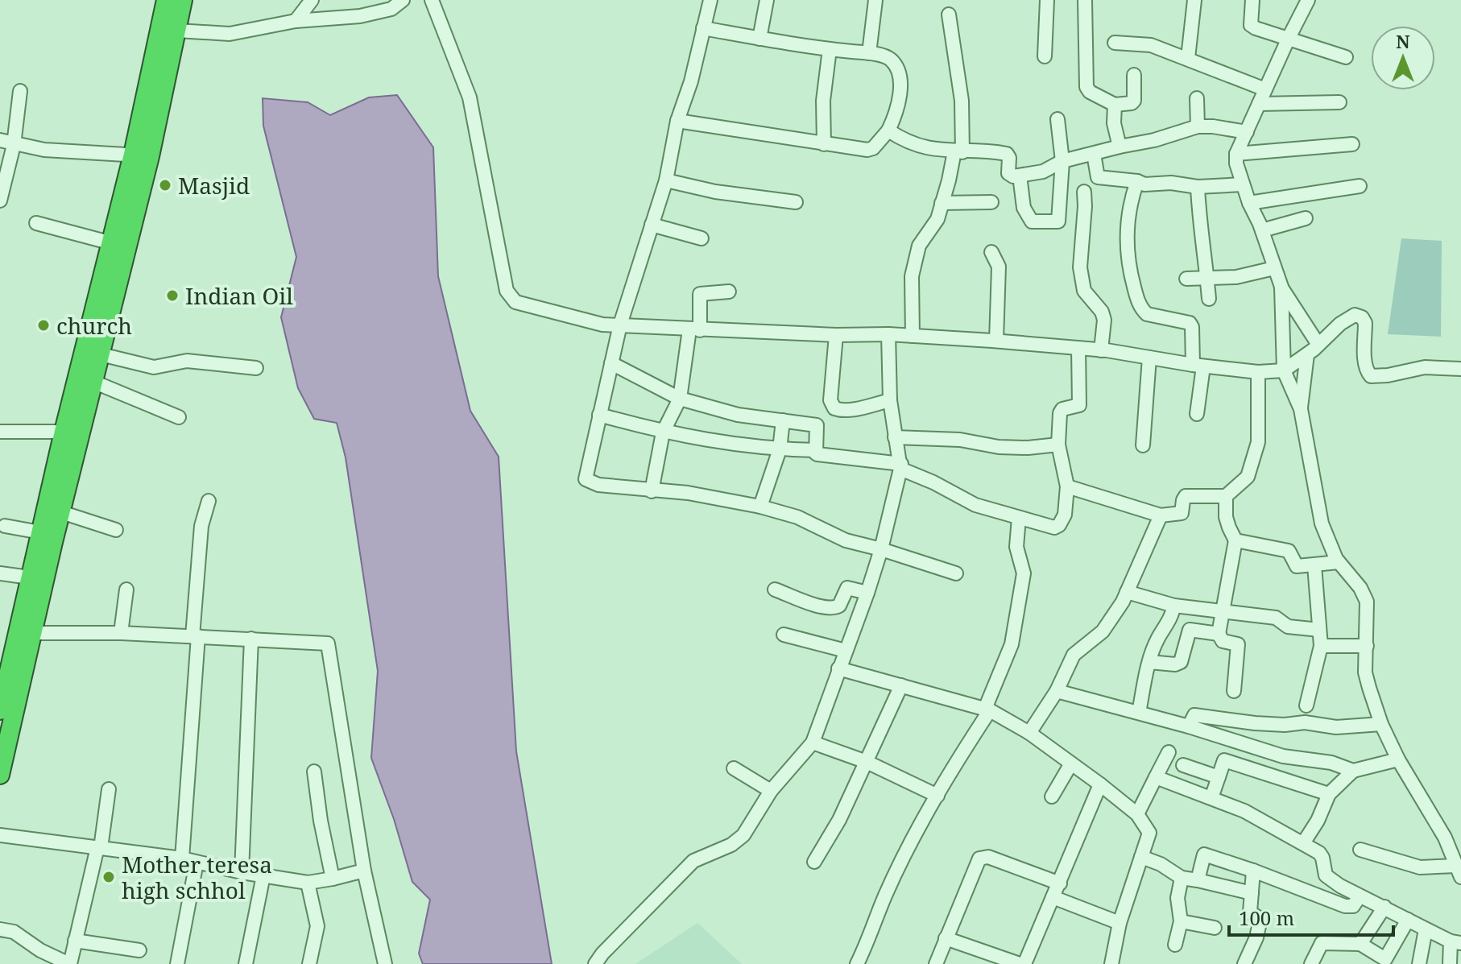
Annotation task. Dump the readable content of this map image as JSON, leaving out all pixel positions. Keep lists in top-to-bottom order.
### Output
{
  "places": [
    "Masjid",
    "Indian Oil",
    "church",
    "Mother teresa high schhol"
  ],
  "scale_bar": "100 m",
  "north": "top"
}
